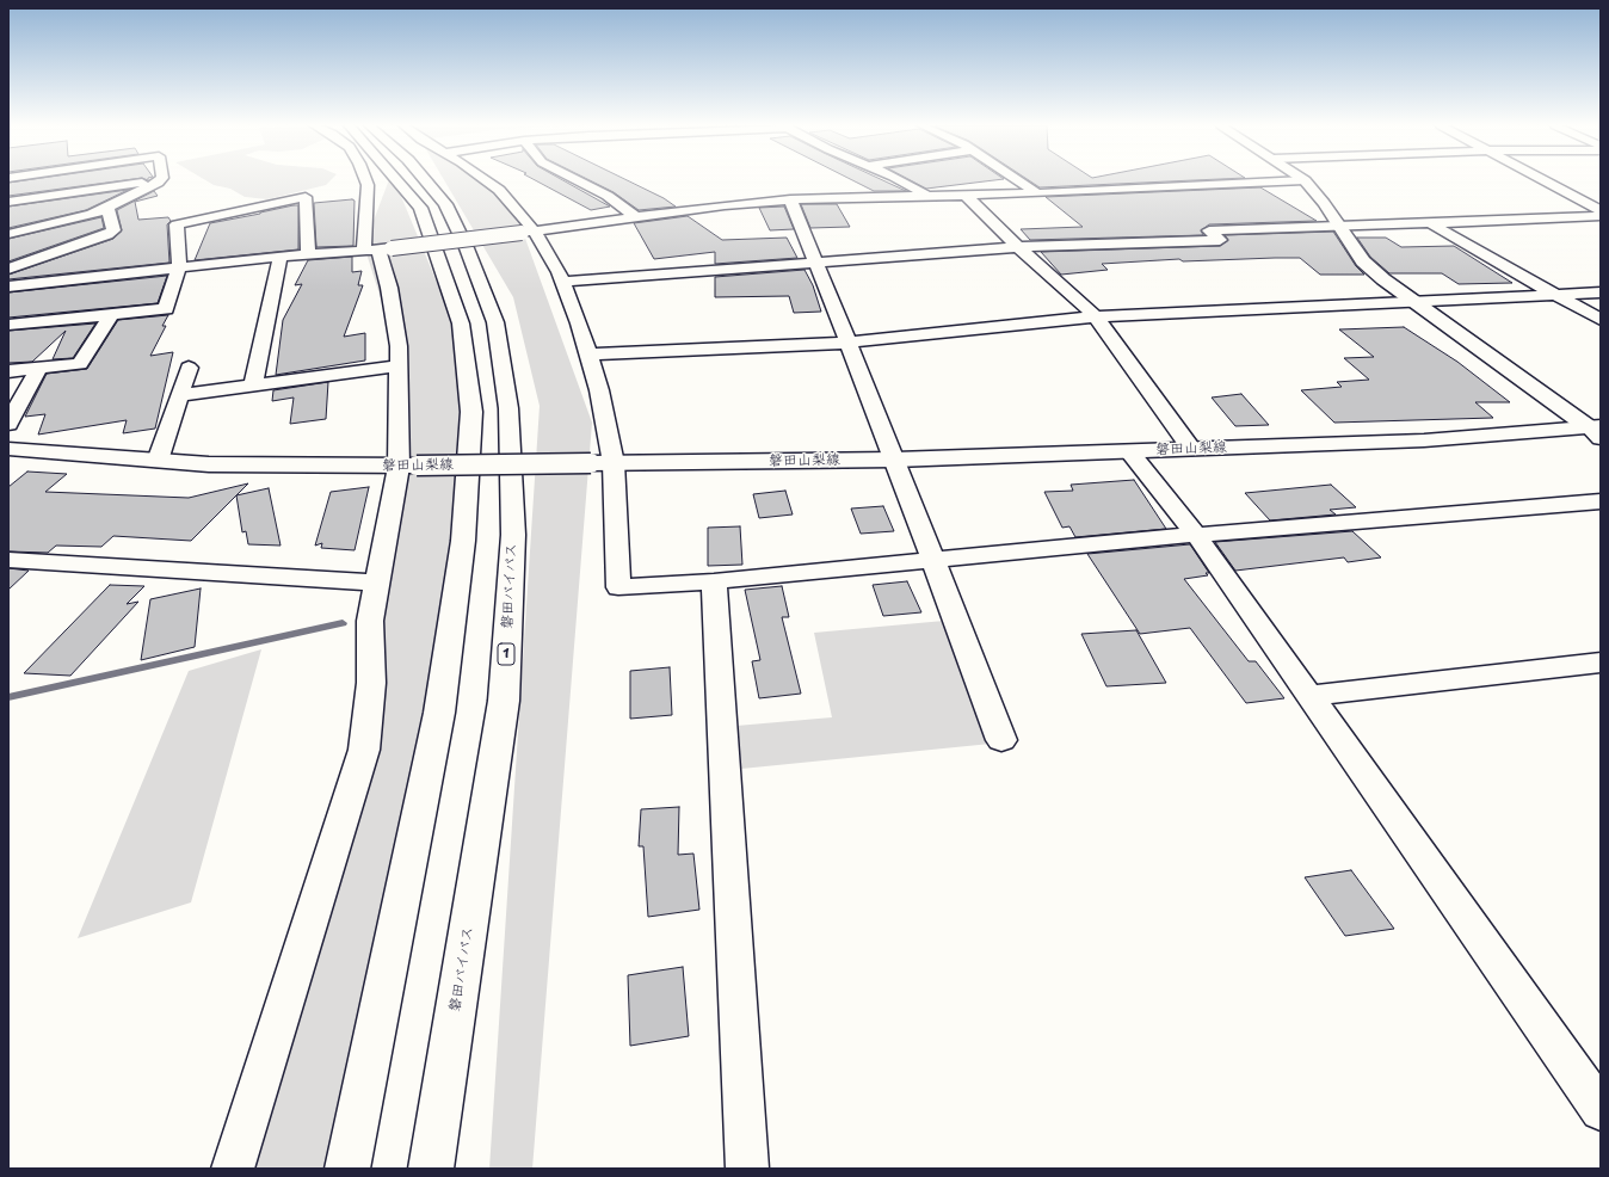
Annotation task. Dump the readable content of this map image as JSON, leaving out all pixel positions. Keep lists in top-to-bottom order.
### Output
{
  "streets": {
    "main road": ["磐田山梨線", "磐田バイパス", "1"]
  }
}
